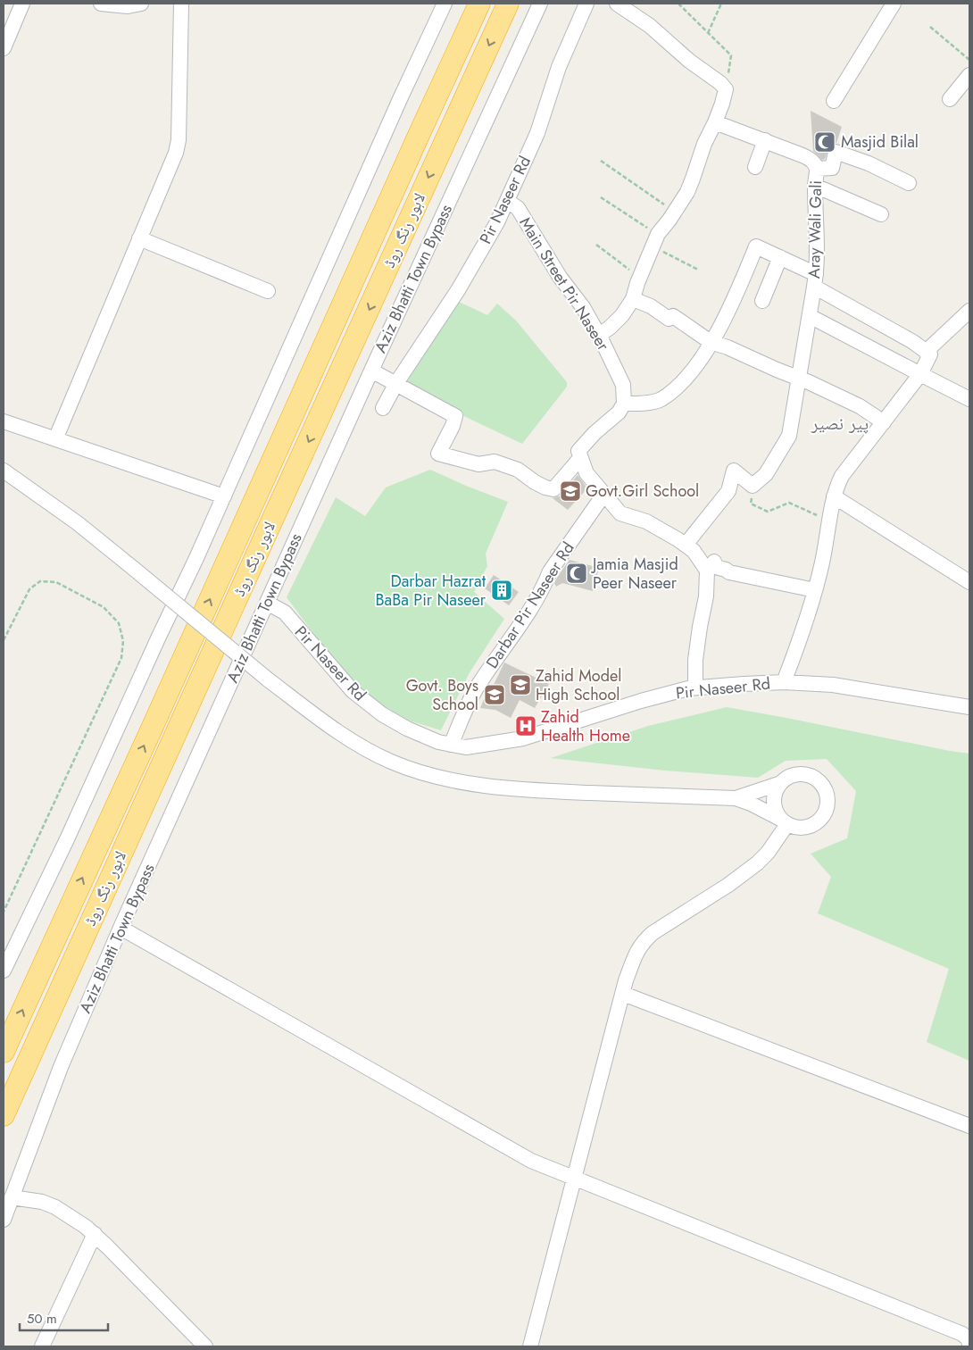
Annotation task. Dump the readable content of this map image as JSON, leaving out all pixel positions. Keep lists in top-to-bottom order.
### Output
{
  "streets": {
    "highway": ["لاہور رنگ روڈ"],
    "street": [
      "Pir Naseer Rd",
      "Aray Wali Gali",
      "Aziz Bhatti Town Bypass",
      "Main Street Pir Naseer",
      "Darbar Pir Naseer Rd"
    ]
  },
  "crossings": [
    ["Pir Naseer Rd", "Aziz Bhatti Town Bypass"],
    ["Pir Naseer Rd", "Main Street Pir Naseer"],
    ["Pir Naseer Rd", "Darbar Pir Naseer Rd"]
  ],
  "districts": ["پیر نصیر"],
  "places": {
    "mosque": ["Masjid Bilal", "Jamia Masjid Peer Naseer"],
    "school or university": ["Govt.Girl School", "Zahid Model High School", "Govt. Boys School"],
    "building": ["Darbar Hazrat BaBa Pir Naseer"],
    "hospital": ["Zahid Health Home"]
  },
  "scale_bar": "50 m"
}
